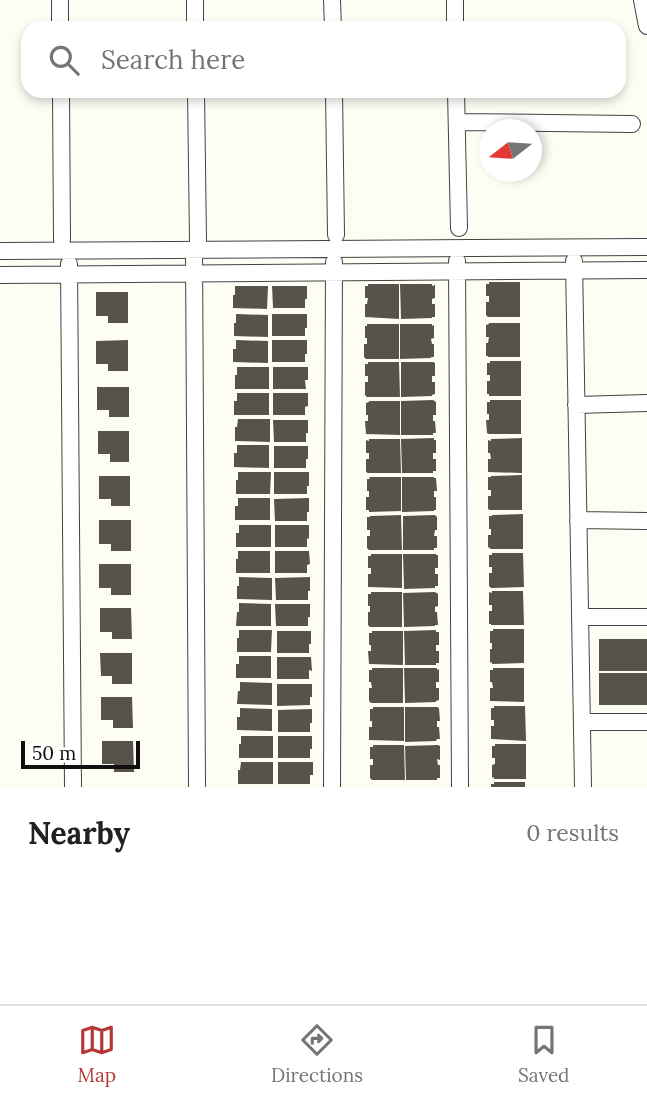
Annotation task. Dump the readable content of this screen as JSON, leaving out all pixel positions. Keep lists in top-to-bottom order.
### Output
{
  "scale_bar": "50 m",
  "north": "left",
  "page": {
    "search": "Search here",
    "scale": "50 m",
    "heading": ["Nearby", "0 results"],
    "nav": ["Map", "Directions", "Saved"]
  }
}
